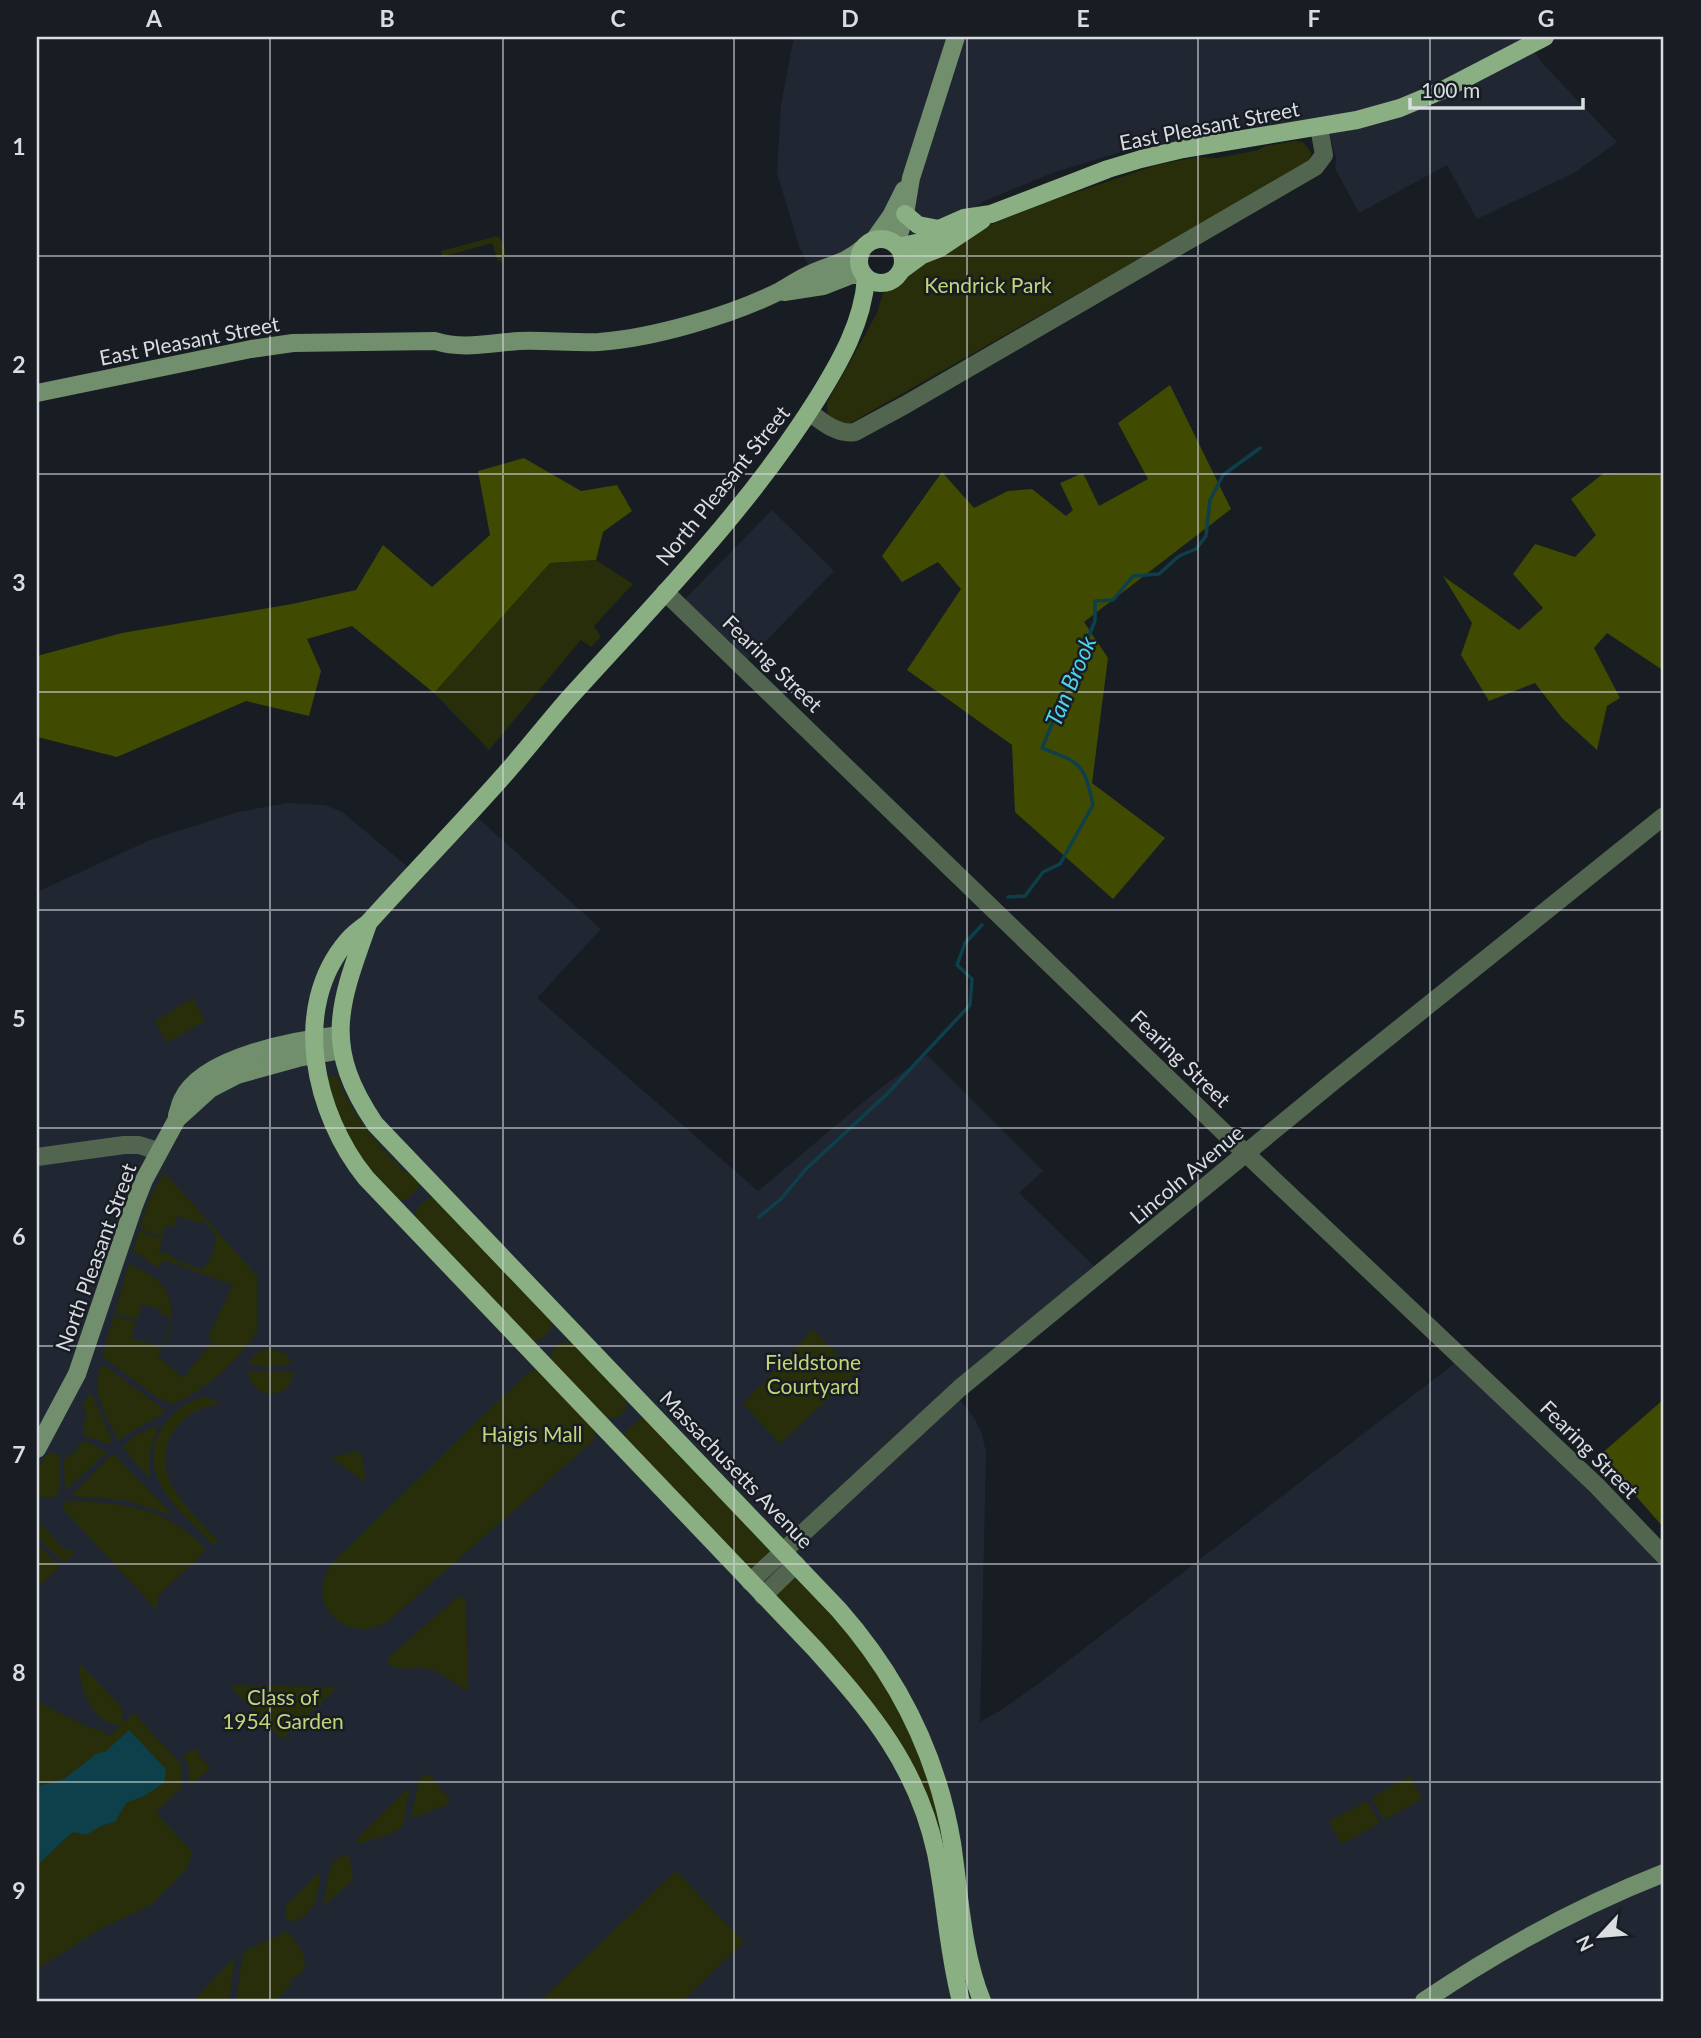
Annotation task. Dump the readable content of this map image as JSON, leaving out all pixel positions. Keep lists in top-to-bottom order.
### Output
{
  "streets": {
    "main road": ["East Pleasant Street", "North Pleasant Street", "Massachusetts Avenue"],
    "street": ["Fearing Street", "Lincoln Avenue"]
  },
  "crossings": [
    ["East Pleasant Street", "North Pleasant Street"],
    ["North Pleasant Street", "Fearing Street"],
    ["North Pleasant Street", "Massachusetts Avenue"],
    ["Fearing Street", "Lincoln Avenue"],
    ["Lincoln Avenue", "Massachusetts Avenue"]
  ],
  "water": ["Tan Brook"],
  "parks": [
    "Kendrick Park",
    "Fieldstone Courtyard",
    "Haigis Mall",
    "Class of 1954 Garden"
  ],
  "scale_bar": "100 m",
  "north": "bottom left",
  "grid": {
    "columns": [
      "A",
      "B",
      "C",
      "D",
      "E",
      "F",
      "G"
    ],
    "rows": [
      "1",
      "2",
      "3",
      "4",
      "5",
      "6",
      "7",
      "8",
      "9"
    ]
  }
}
